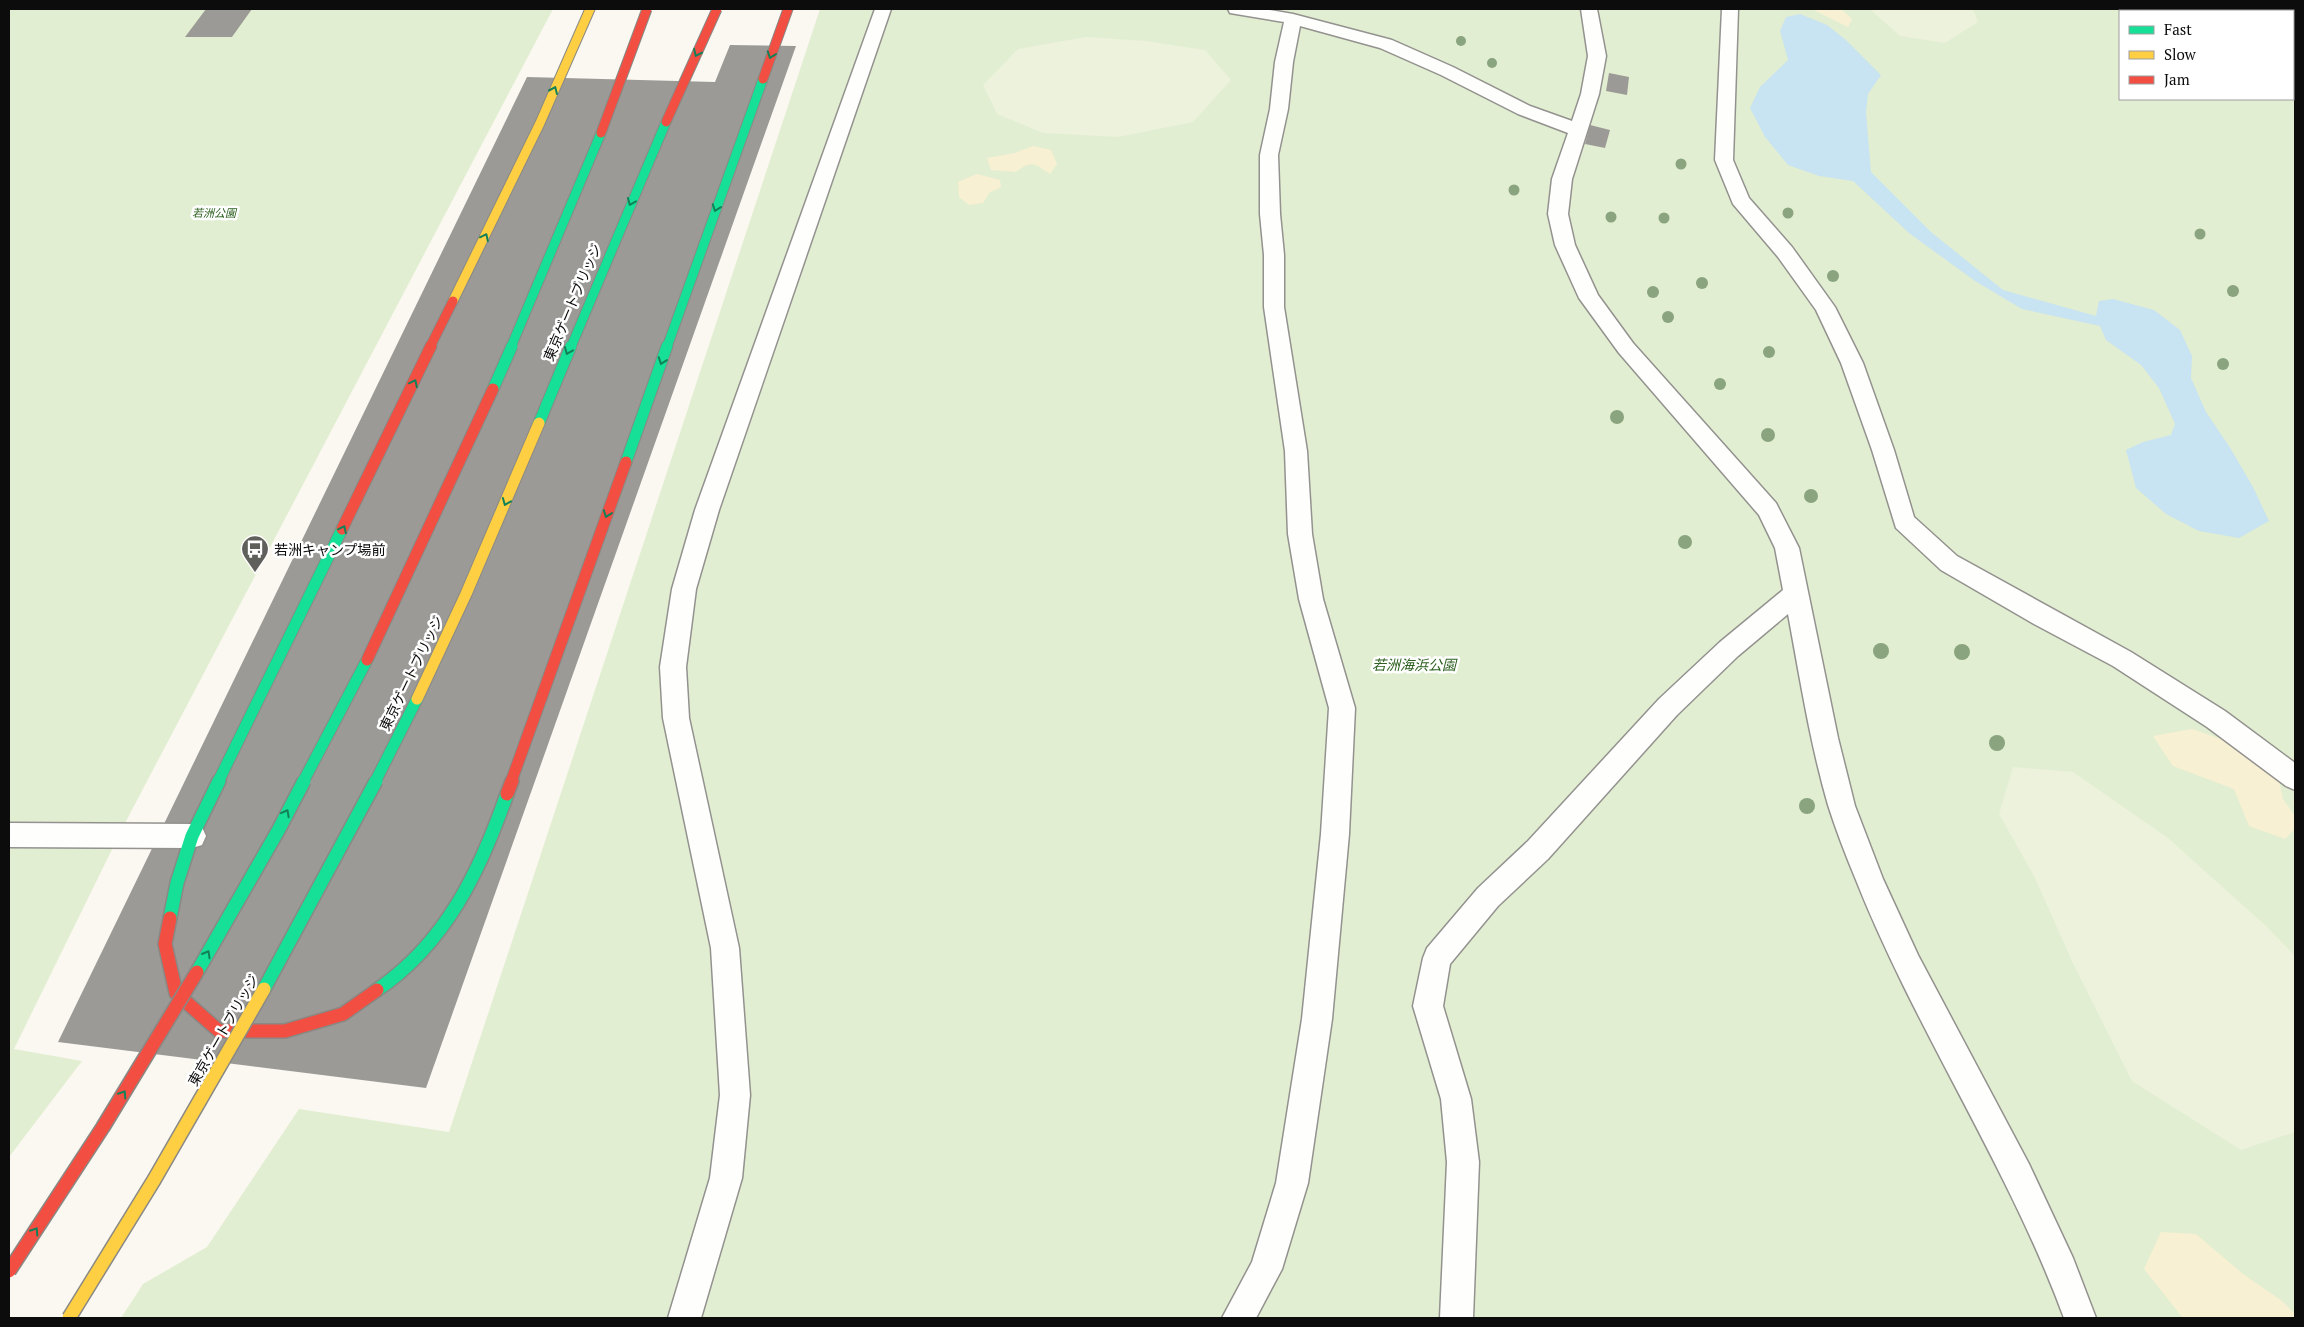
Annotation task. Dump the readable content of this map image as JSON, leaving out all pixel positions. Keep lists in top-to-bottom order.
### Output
{
  "streets": {
    "street": ["東京ゲートブリッジ"]
  },
  "parks": ["若洲公園", "若洲海浜公園"],
  "places": {
    "bus stop": ["若洲キャンプ場前"]
  },
  "legend": ["Fast", "Slow", "Jam"]
}
